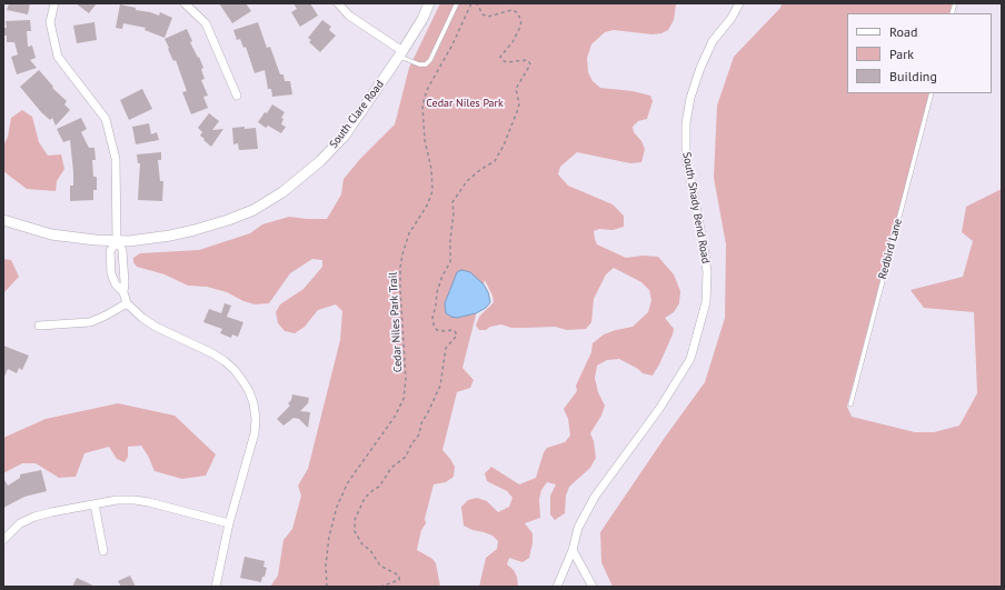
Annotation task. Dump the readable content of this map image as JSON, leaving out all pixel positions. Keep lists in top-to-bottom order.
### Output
{
  "streets": {
    "street": ["South Clare Road", "South Shady Bend Road"],
    "lane": ["Redbird Lane"],
    "path": ["Cedar Niles Park Trail"]
  },
  "parks": ["Cedar Niles Park"],
  "legend": ["Road", "Park", "Building"]
}
